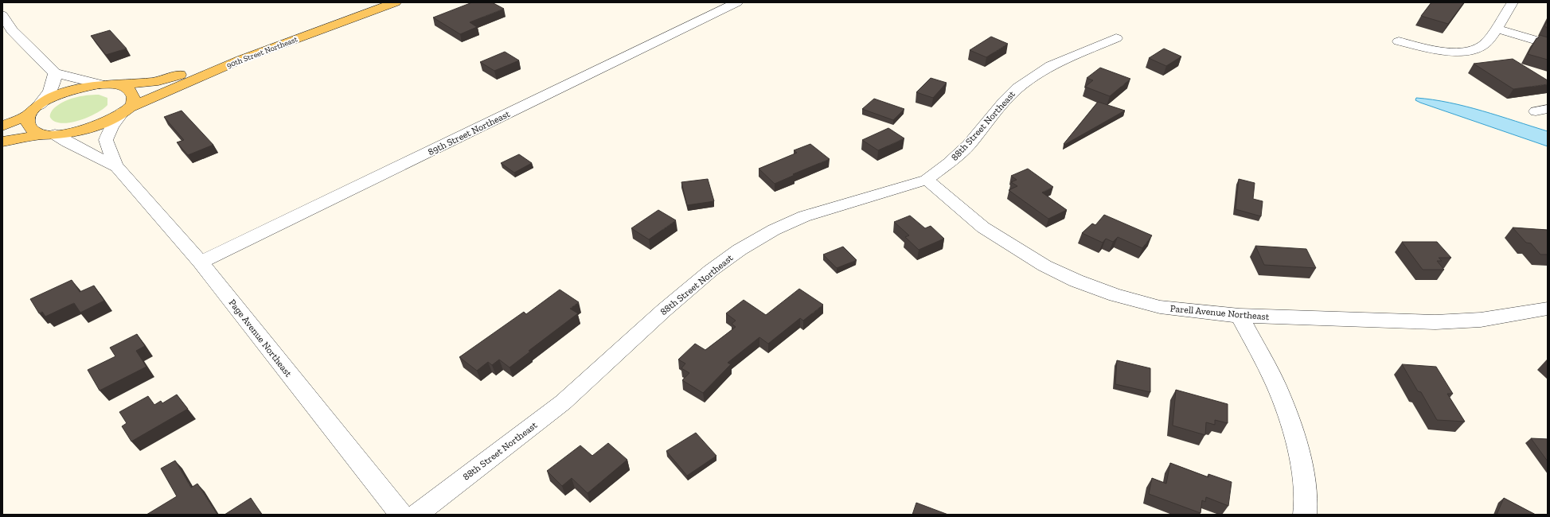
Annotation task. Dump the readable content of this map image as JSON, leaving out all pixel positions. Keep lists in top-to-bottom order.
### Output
{
  "streets": {
    "main road": ["90th Street Northeast"],
    "street": [
      "88th Street Northeast",
      "89th Street Northeast",
      "Parell Avenue Northeast",
      "Page Avenue Northeast"
    ]
  },
  "crossings": [
    ["90th Street Northeast", "Page Avenue Northeast"],
    ["88th Street Northeast", "Parell Avenue Northeast"],
    ["89th Street Northeast", "Page Avenue Northeast"]
  ]
}
